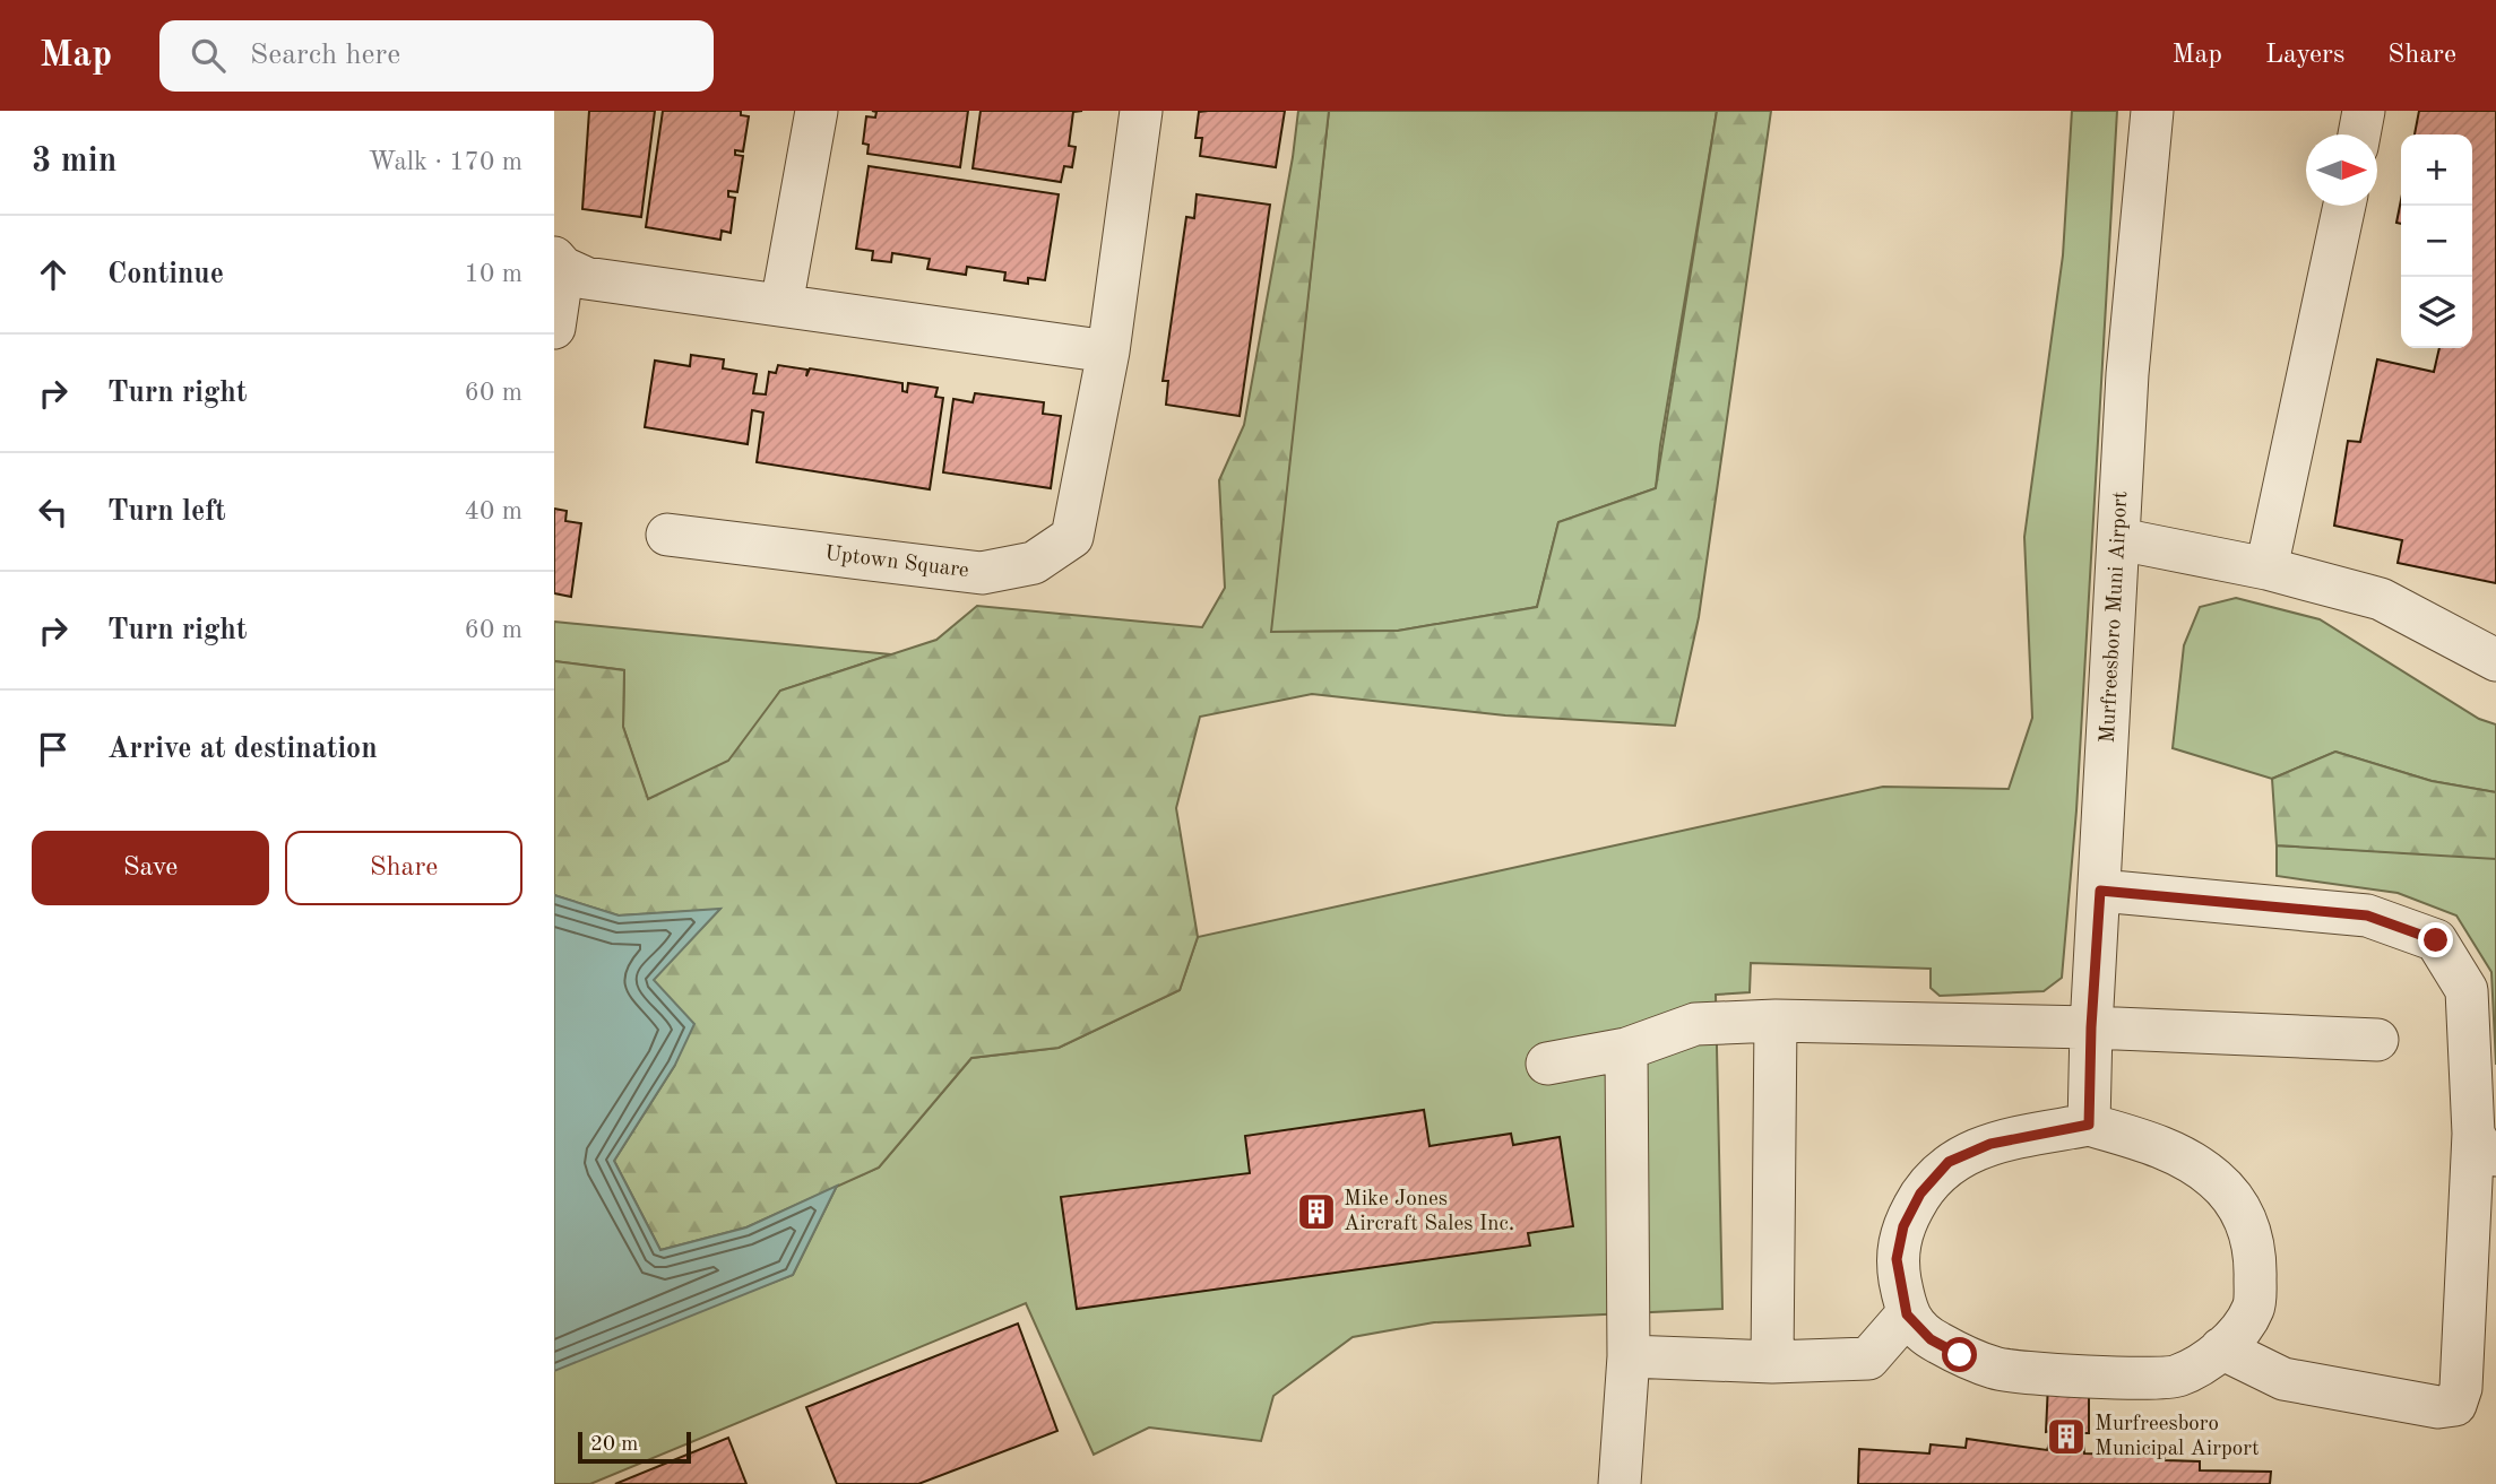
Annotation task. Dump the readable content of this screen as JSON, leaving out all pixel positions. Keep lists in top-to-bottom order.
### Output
{
  "streets": {
    "street": ["Uptown Square", "Murfreesboro Muni Airport"]
  },
  "places": {
    "building": ["Mike Jones Aircraft Sales Inc.", "Murfreesboro Municipal Airport"]
  },
  "scale_bar": "20 m",
  "north": "right",
  "page": {
    "header": "Map",
    "search": "Search here",
    "nav": ["Map", "Layers", "Share"],
    "heading": ["3 min", "Walk · 170 m"],
    "map_buttons": ["+", "−"],
    "list": [
      ["Continue", "10 m"],
      ["Turn right", "60 m"],
      ["Turn left", "40 m"],
      ["Turn right", "60 m"],
      "Arrive at destination"
    ],
    "buttons": ["Save", "Share"],
    "scale": "20 m"
  }
}
